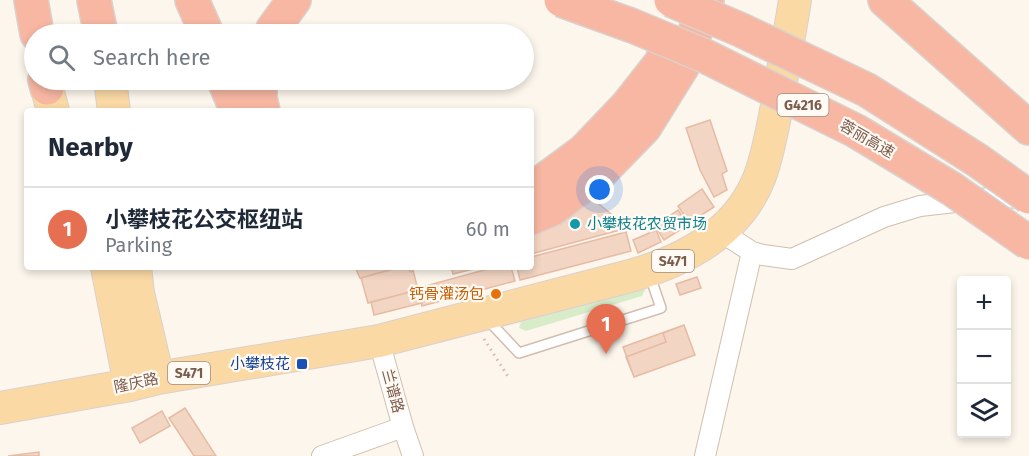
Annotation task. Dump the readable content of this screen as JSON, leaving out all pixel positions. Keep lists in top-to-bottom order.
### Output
{
  "streets": {
    "highway": ["G4216", "蓉丽高速"],
    "main road": ["S471", "隆庆路"],
    "street": ["兰谱路"]
  },
  "crossings": [
    ["S471", "隆庆路"],
    ["S471", "兰谱路"],
    ["隆庆路", "兰谱路"]
  ],
  "places": {
    "other": ["小攀枝花农贸市场", "钙骨灌汤包"],
    "transit": ["小攀枝花"]
  },
  "page": {
    "search": "Search here",
    "heading": "Nearby",
    "list": [
      {
        "mark": "1",
        "name": "小攀枝花公交枢纽站",
        "note": "Parking",
        "value": "60 m"
      }
    ],
    "map_buttons": ["+", "−"],
    "pins": "1"
  }
}
